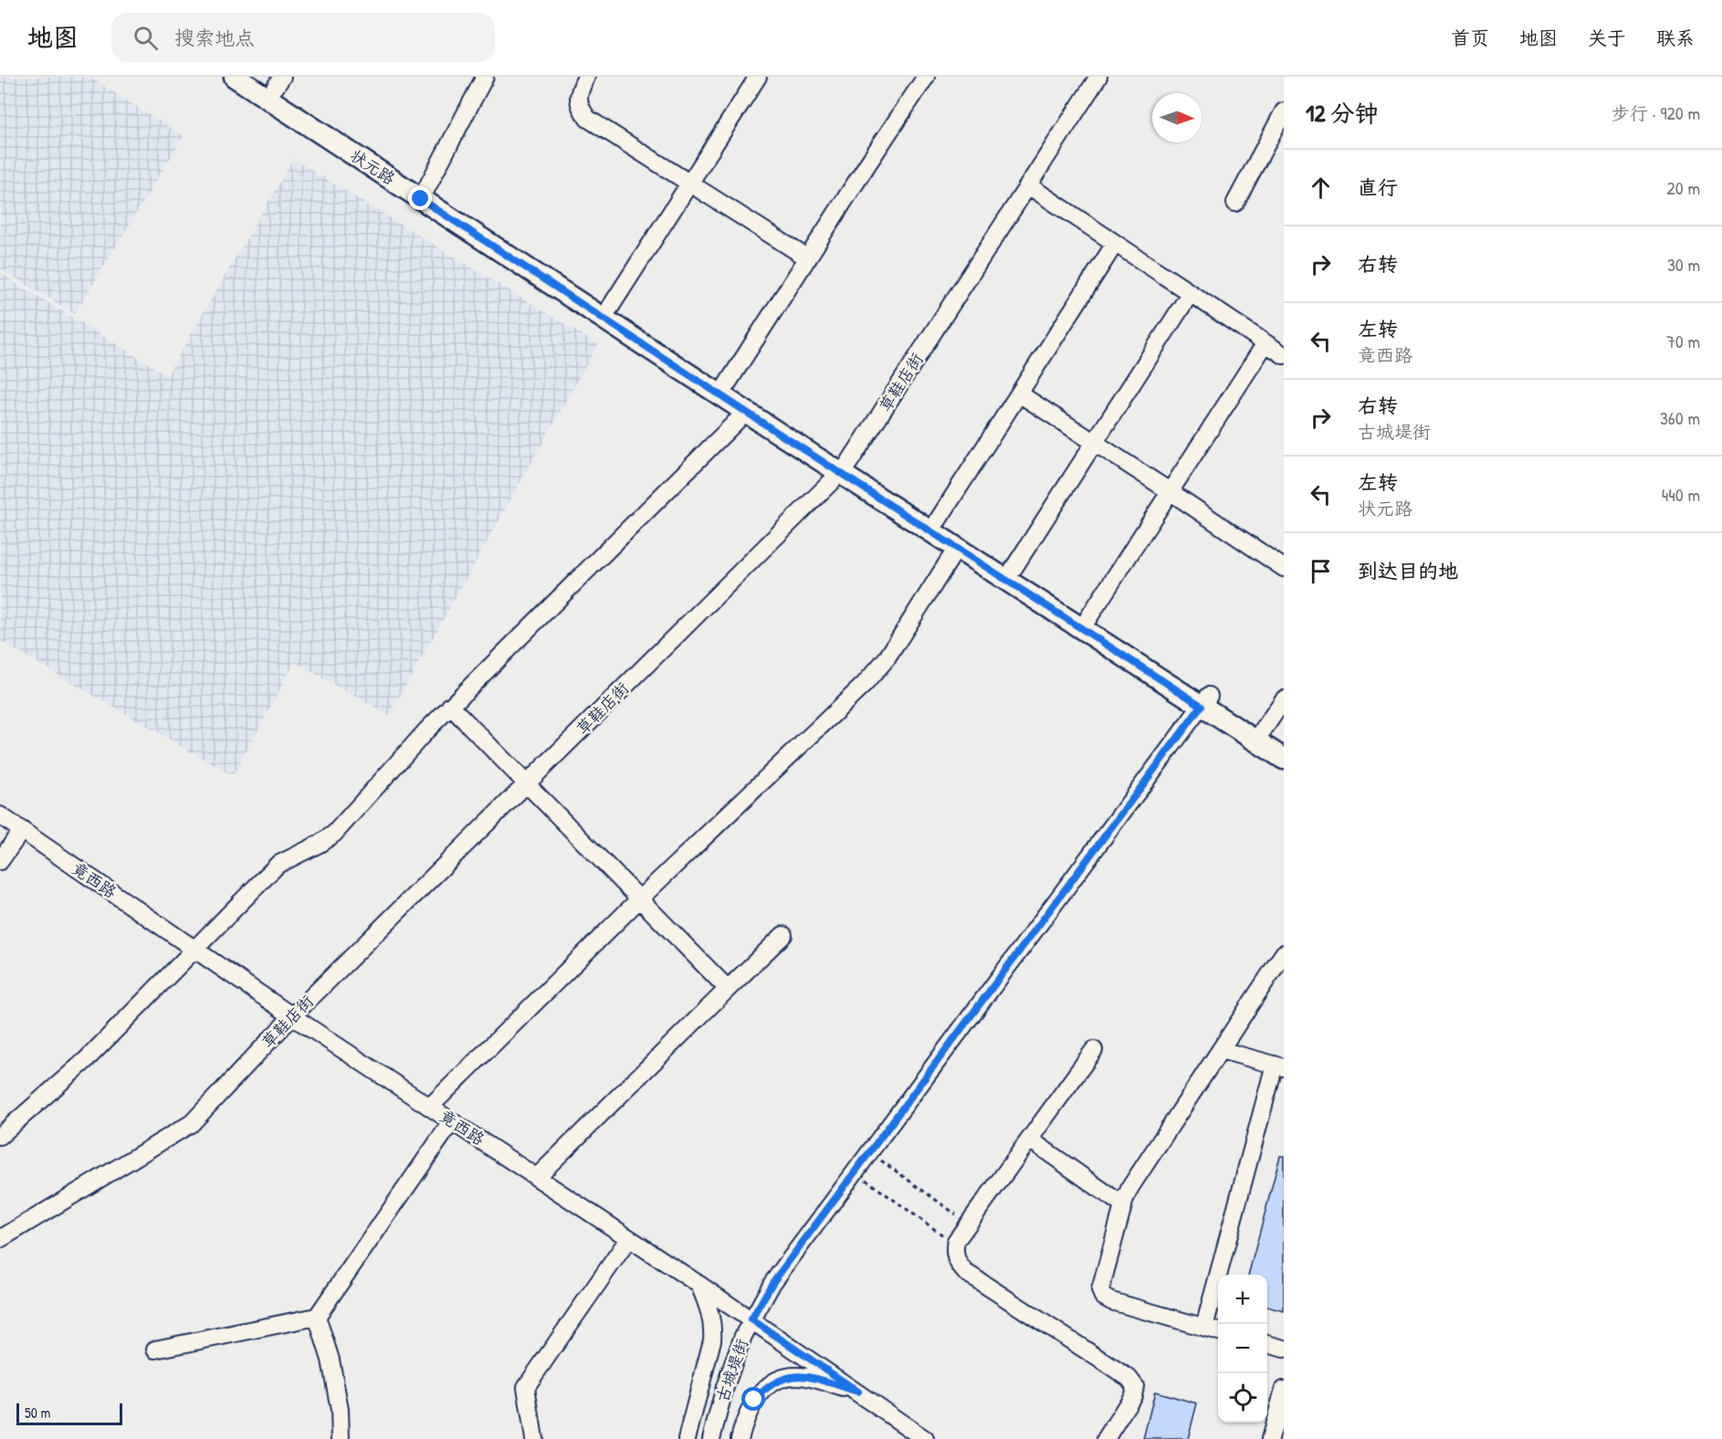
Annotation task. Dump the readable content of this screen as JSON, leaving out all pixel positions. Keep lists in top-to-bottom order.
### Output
{
  "streets": {
    "main road": ["状元路"],
    "street": ["草鞋店街", "竟西路", "古城堤街"]
  },
  "crossings": [
    ["状元路", "草鞋店街"],
    ["状元路", "古城堤街"],
    ["草鞋店街", "竟西路"],
    ["竟西路", "古城堤街"]
  ],
  "scale_bar": "50 m",
  "north": "right",
  "page": {
    "header": "地图",
    "search": "搜索地点",
    "nav": [
      "首页",
      "地图",
      "关于",
      "联系"
    ],
    "heading": ["12 分钟", "步行 · 920 m"],
    "list": [
      ["直行", "20 m"],
      ["右转", "30 m"],
      ["左转", "竟西路", "70 m"],
      ["右转", "古城堤街", "360 m"],
      ["左转", "状元路", "440 m"],
      "到达目的地"
    ],
    "map_buttons": ["+", "−"],
    "scale": "50 m"
  }
}
